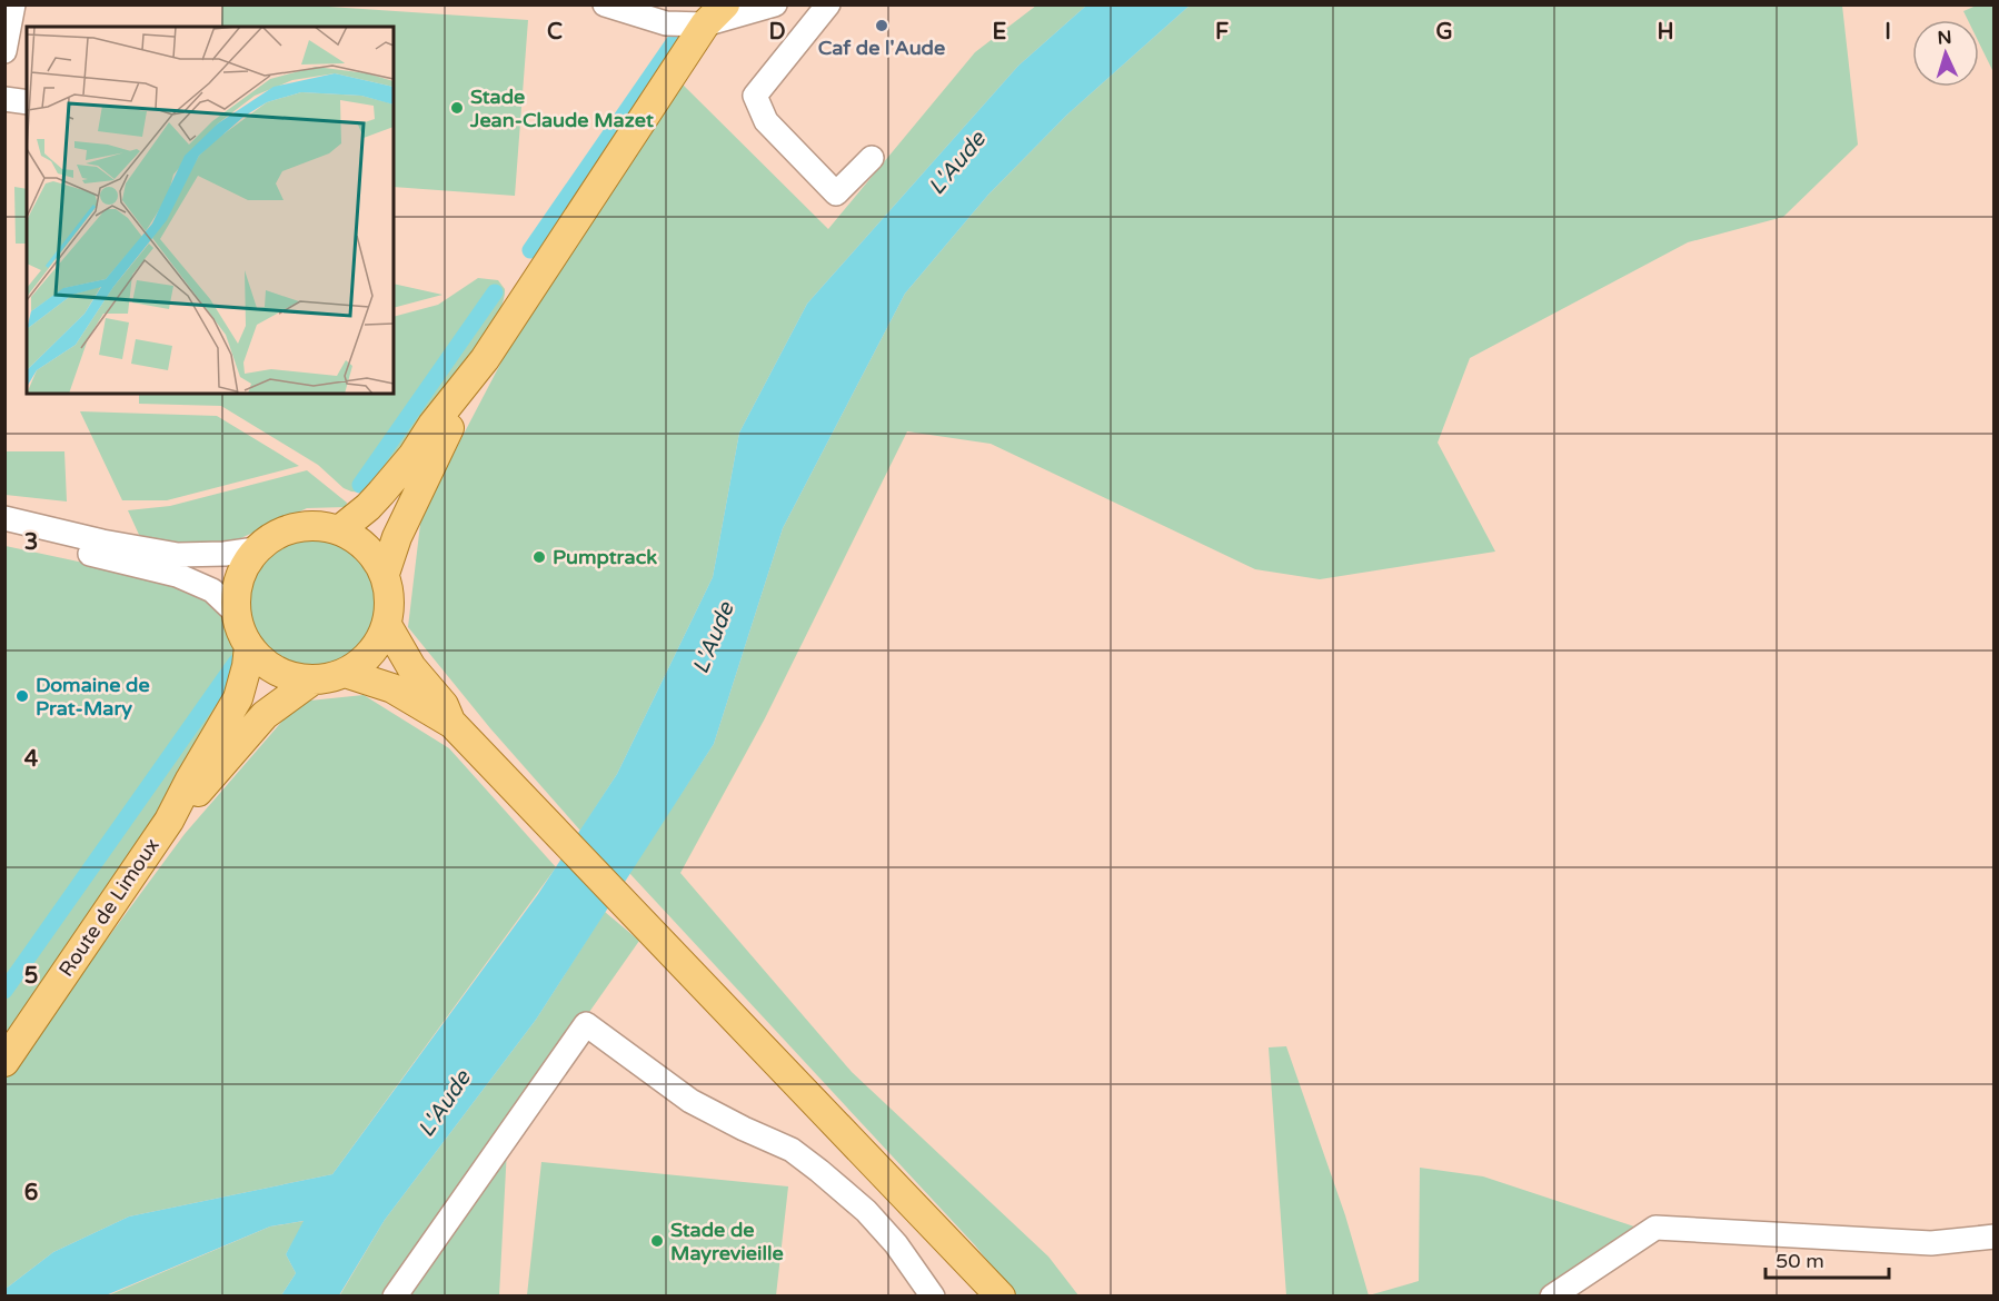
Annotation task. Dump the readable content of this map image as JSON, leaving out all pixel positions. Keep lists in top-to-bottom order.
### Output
{
  "streets": {
    "main road": ["Route de Limoux"]
  },
  "water": ["L'Aude"],
  "places": [
    "Caf de l'Aude",
    "Stade Jean-Claude Mazet",
    "Pumptrack",
    "Domaine de Prat-Mary",
    "Stade de Mayrevieille"
  ],
  "scale_bar": "50 m",
  "north": "top",
  "grid": {
    "columns": [
      "C",
      "D",
      "E",
      "F",
      "G",
      "H",
      "I"
    ],
    "rows": [
      "3",
      "4",
      "5",
      "6"
    ]
  }
}
